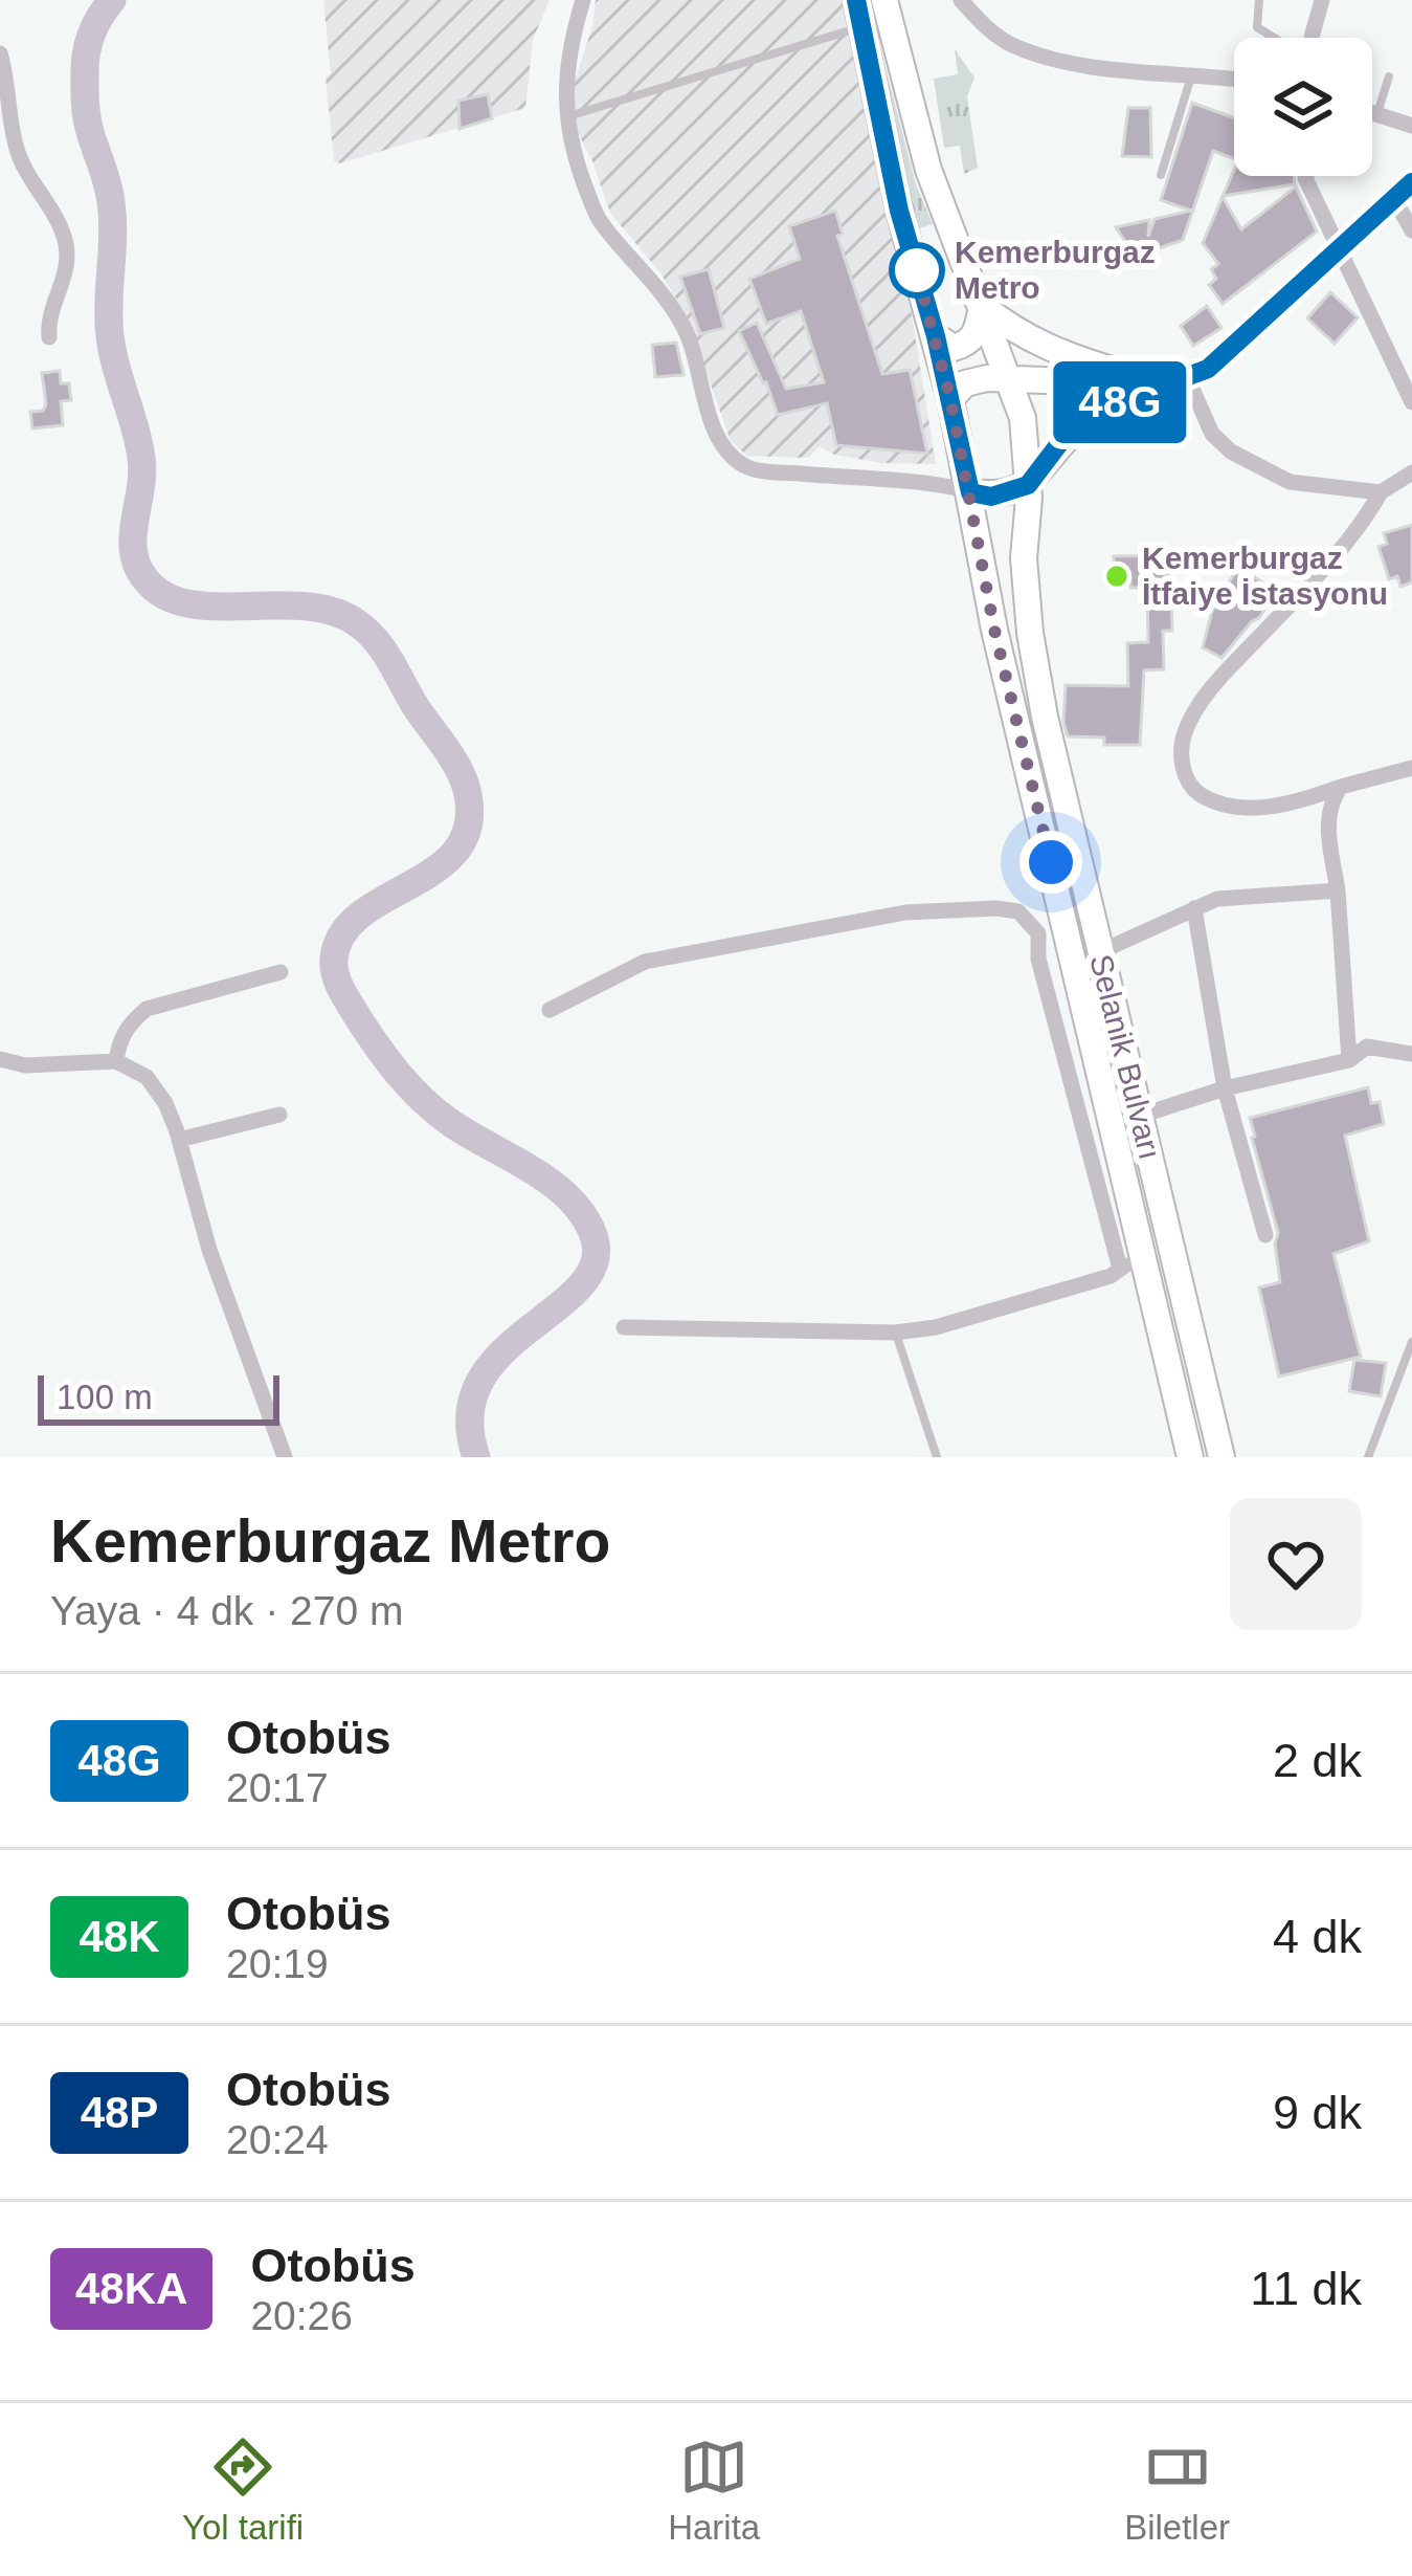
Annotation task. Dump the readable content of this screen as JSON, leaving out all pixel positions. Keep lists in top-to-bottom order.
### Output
{
  "streets": {
    "main road": ["Selanik Bulvarı"]
  },
  "places": ["Kemerburgaz Metro", "Kemerburgaz İtfaiye İstasyonu"],
  "lines": ["bus line 48G"],
  "scale_bar": "100 m",
  "page": {
    "on_map": "48G",
    "scale": "100 m",
    "heading": ["Kemerburgaz Metro", "Yaya · 4 dk · 270 m"],
    "list": [
      {
        "mark": "48G",
        "name": "Otobüs",
        "note": "20:17",
        "value": "2 dk"
      },
      {
        "mark": "48K",
        "name": "Otobüs",
        "note": "20:19",
        "value": "4 dk"
      },
      {
        "mark": "48P",
        "name": "Otobüs",
        "note": "20:24",
        "value": "9 dk"
      },
      {
        "mark": "48KA",
        "name": "Otobüs",
        "note": "20:26",
        "value": "11 dk"
      }
    ],
    "tabs": ["Yol tarifi", "Harita", "Biletler"]
  }
}
